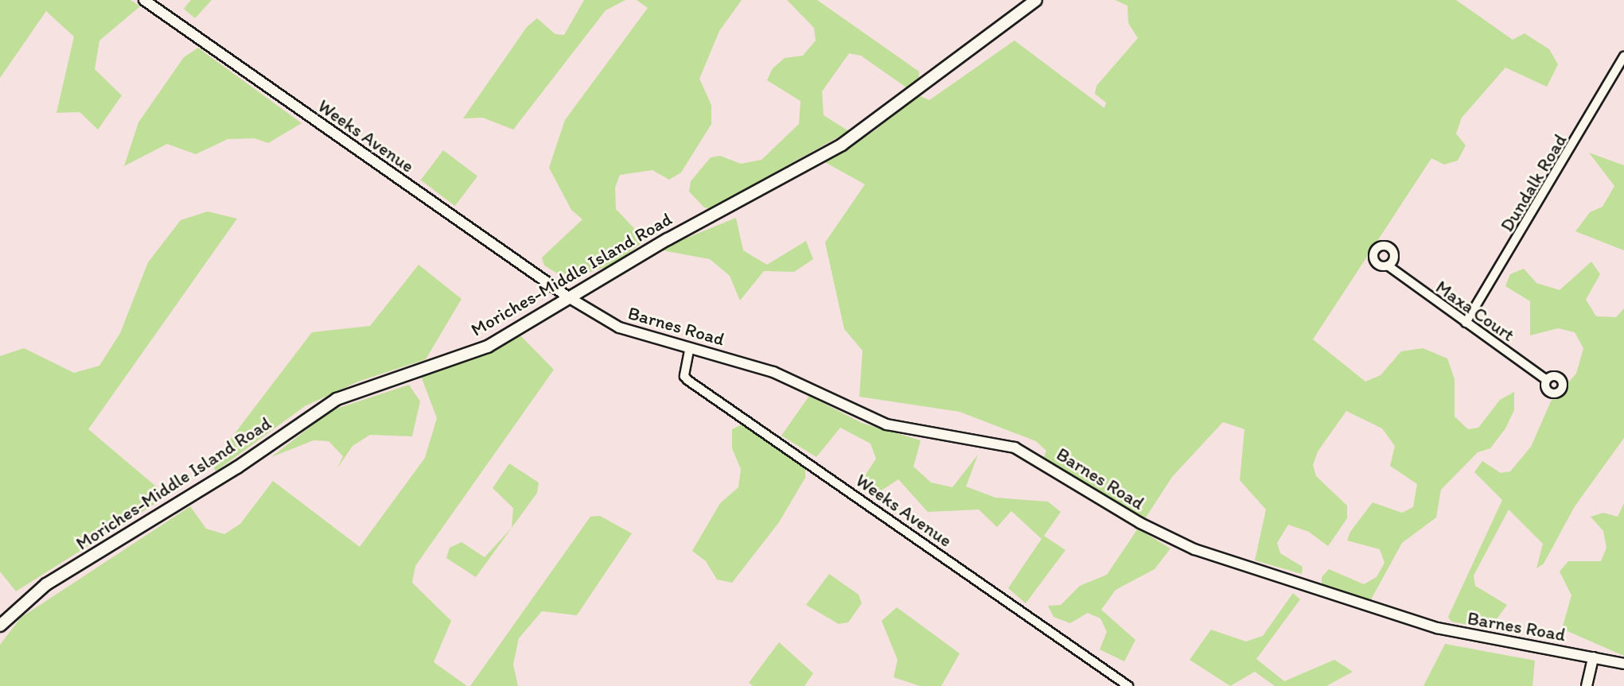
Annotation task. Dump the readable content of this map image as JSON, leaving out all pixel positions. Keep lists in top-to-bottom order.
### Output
{
  "streets": {
    "main road": ["Moriches-Middle Island Road"],
    "street": [
      "Weeks Avenue",
      "Dundalk Road",
      "Maxa Court",
      "Barnes Road"
    ]
  },
  "crossings": [
    ["Weeks Avenue", "Moriches-Middle Island Road"],
    ["Weeks Avenue", "Barnes Road"],
    ["Dundalk Road", "Maxa Court"],
    ["Moriches-Middle Island Road", "Barnes Road"]
  ]
}
